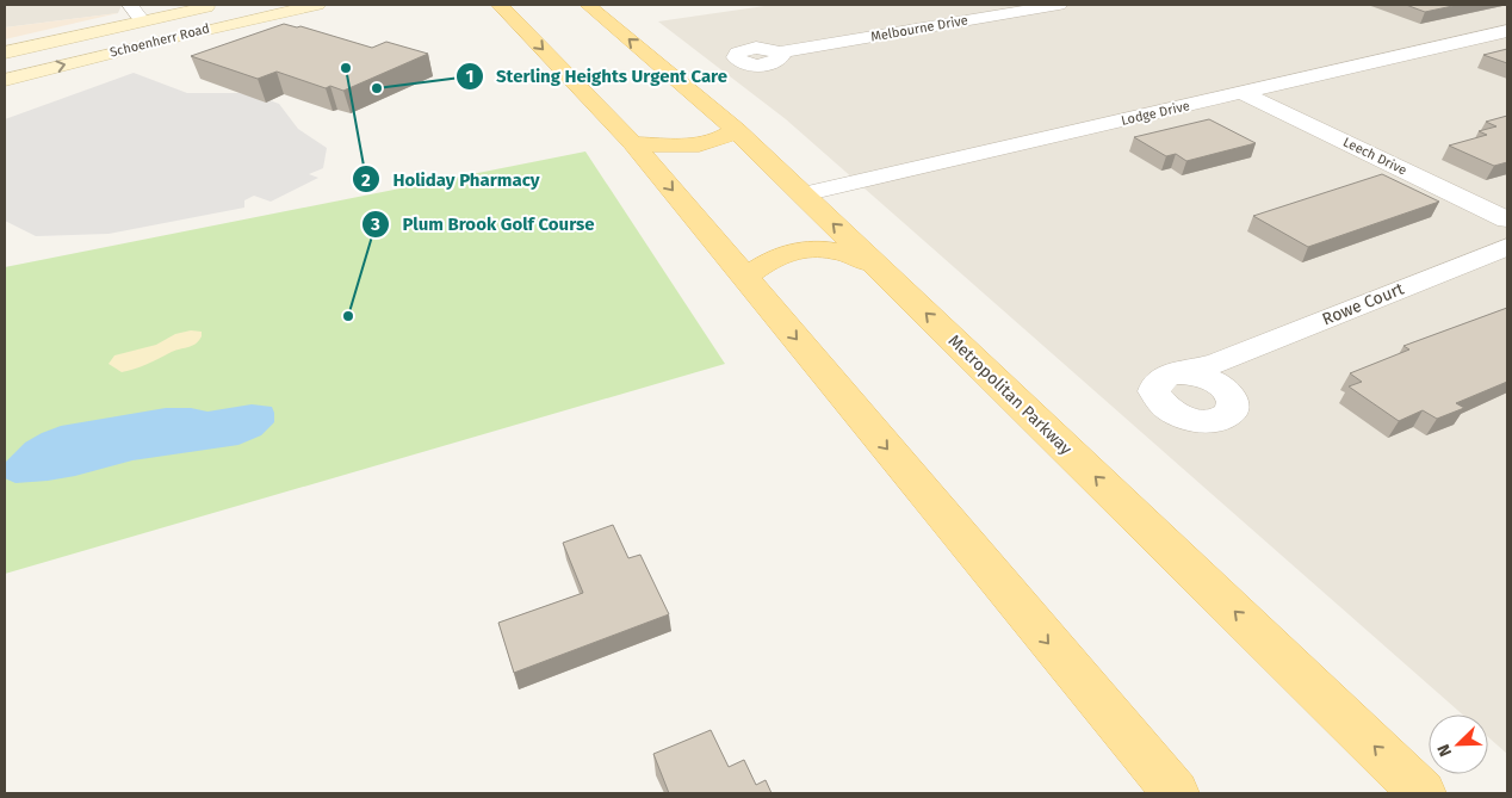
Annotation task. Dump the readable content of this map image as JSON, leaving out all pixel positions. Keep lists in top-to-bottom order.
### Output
{
  "streets": {
    "main road": ["Schoenherr Road", "Metropolitan Parkway"],
    "street": [
      "Melbourne Drive",
      "Lodge Drive",
      "Leech Drive",
      "Rowe Court"
    ]
  },
  "crossings": [
    ["Lodge Drive", "Leech Drive"],
    ["Lodge Drive", "Metropolitan Parkway"]
  ],
  "places": ["Holiday Pharmacy", "Sterling Heights Urgent Care", "Plum Brook Golf Course"],
  "north": "bottom left"
}
